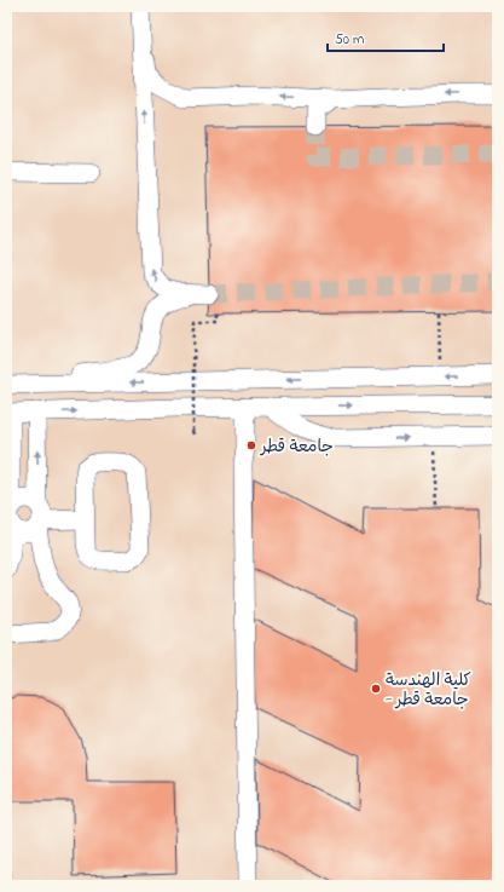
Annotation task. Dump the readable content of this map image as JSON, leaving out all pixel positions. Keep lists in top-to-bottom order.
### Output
{
  "places": ["جامعة قطر", "كلية الهندسة - جامعة قطر"],
  "scale_bar": "50 m"
}
